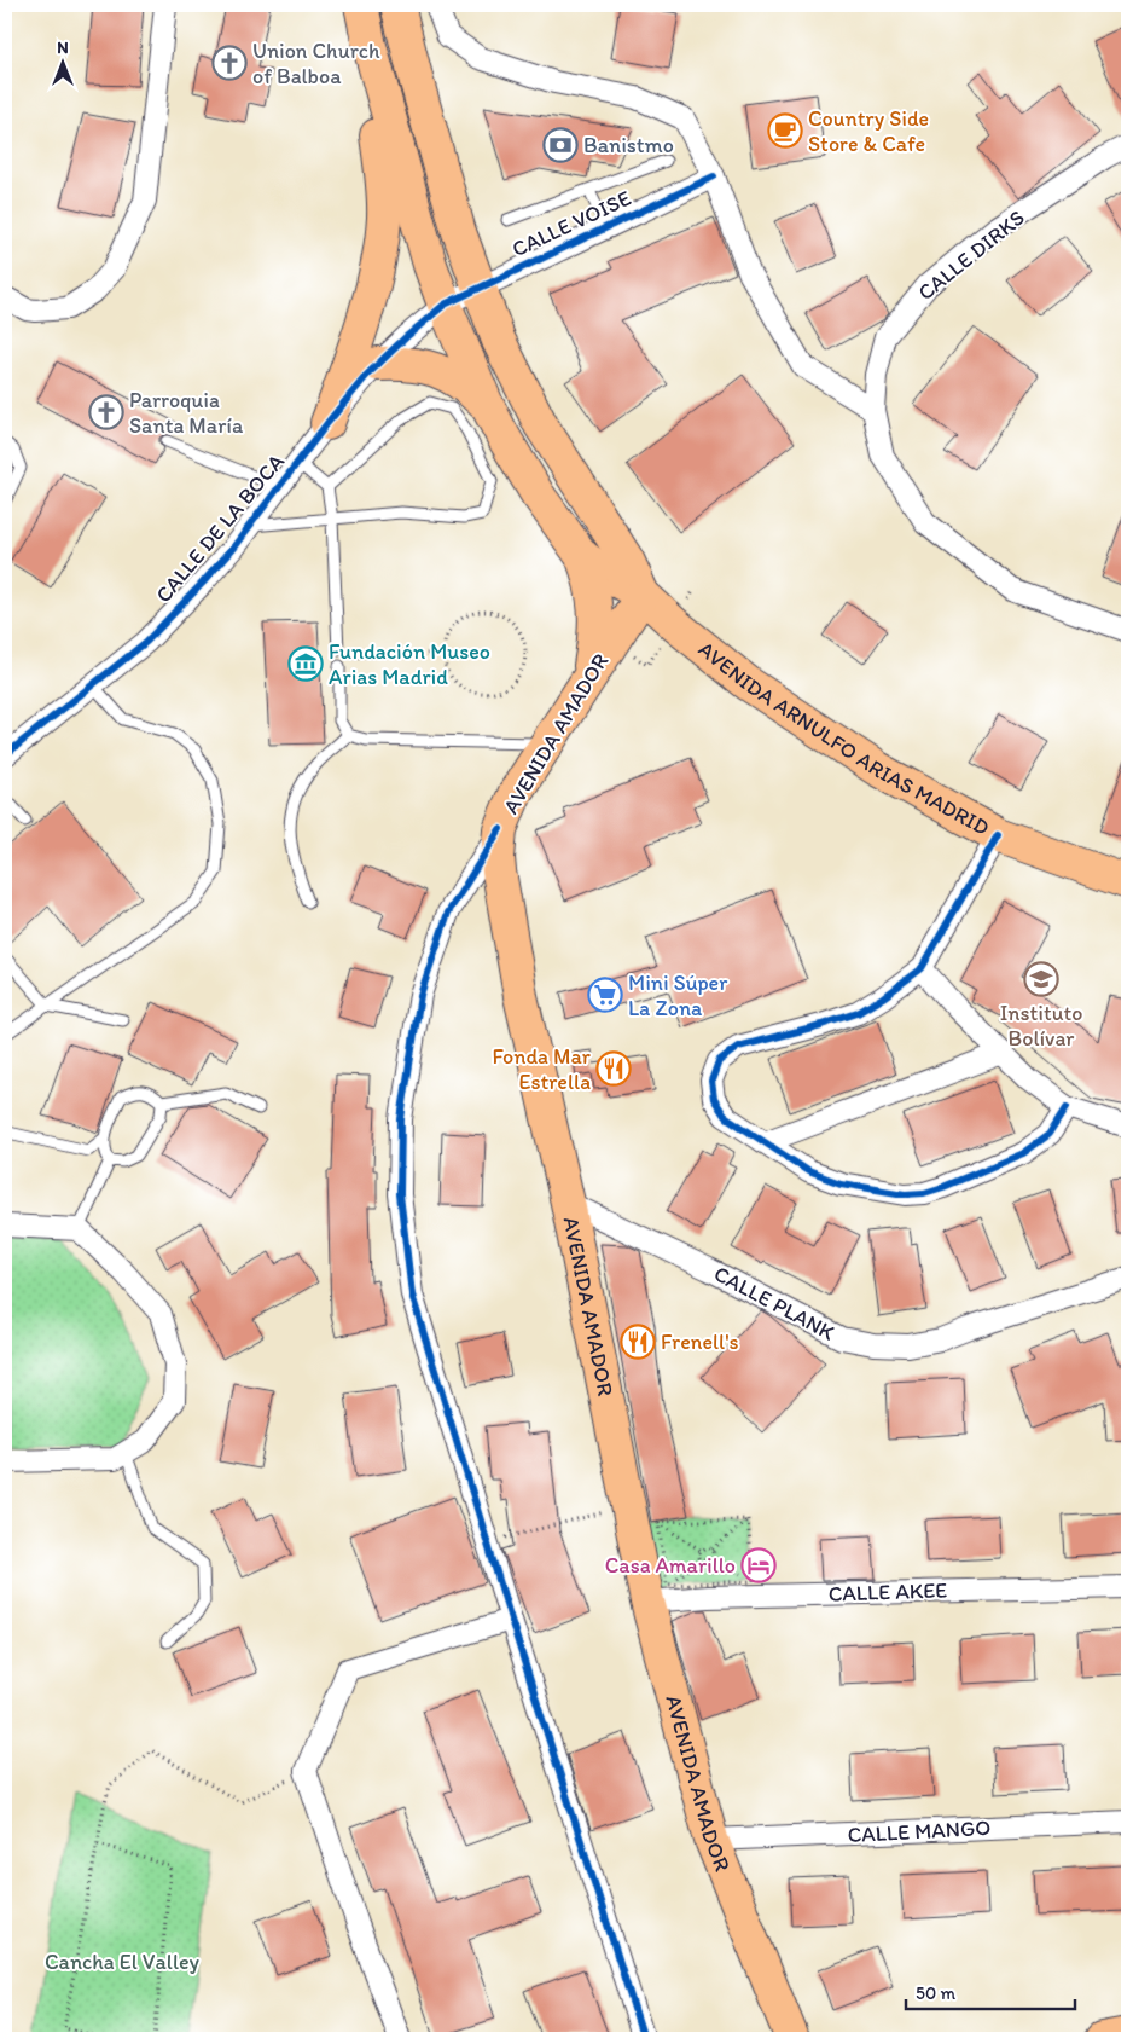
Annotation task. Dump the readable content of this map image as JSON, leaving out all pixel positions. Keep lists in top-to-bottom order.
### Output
{
  "streets": {
    "main road": ["AVENIDA AMADOR", "AVENIDA ARNULFO ARIAS MADRID"],
    "street": [
      "CALLE VOISE",
      "CALLE DIRKS",
      "CALLE DE LA BOCA",
      "CALLE PLANK",
      "CALLE AKEE",
      "CALLE MANGO"
    ]
  },
  "crossings": [
    ["CALLE VOISE", "CALLE DE LA BOCA"],
    ["CALLE VOISE", "AVENIDA ARNULFO ARIAS MADRID"],
    ["CALLE DE LA BOCA", "AVENIDA ARNULFO ARIAS MADRID"],
    ["AVENIDA AMADOR", "AVENIDA ARNULFO ARIAS MADRID"],
    ["AVENIDA AMADOR", "CALLE PLANK"],
    ["AVENIDA AMADOR", "CALLE AKEE"],
    ["AVENIDA AMADOR", "CALLE MANGO"]
  ],
  "parks": ["Cancha El Valley"],
  "places": {
    "church": ["Union Church of Balboa", "Parroquia Santa María"],
    "cafe": ["Country Side Store & Cafe"],
    "bank": ["Banistmo"],
    "museum": ["Fundación Museo Arias Madrid"],
    "school or university": ["Instituto Bolívar"],
    "supermarket": ["Mini Súper La Zona"],
    "restaurant": ["Fonda Mar Estrella", "Frenell's"],
    "hotel": ["Casa Amarillo"]
  },
  "scale_bar": "50 m",
  "north": "top"
}
